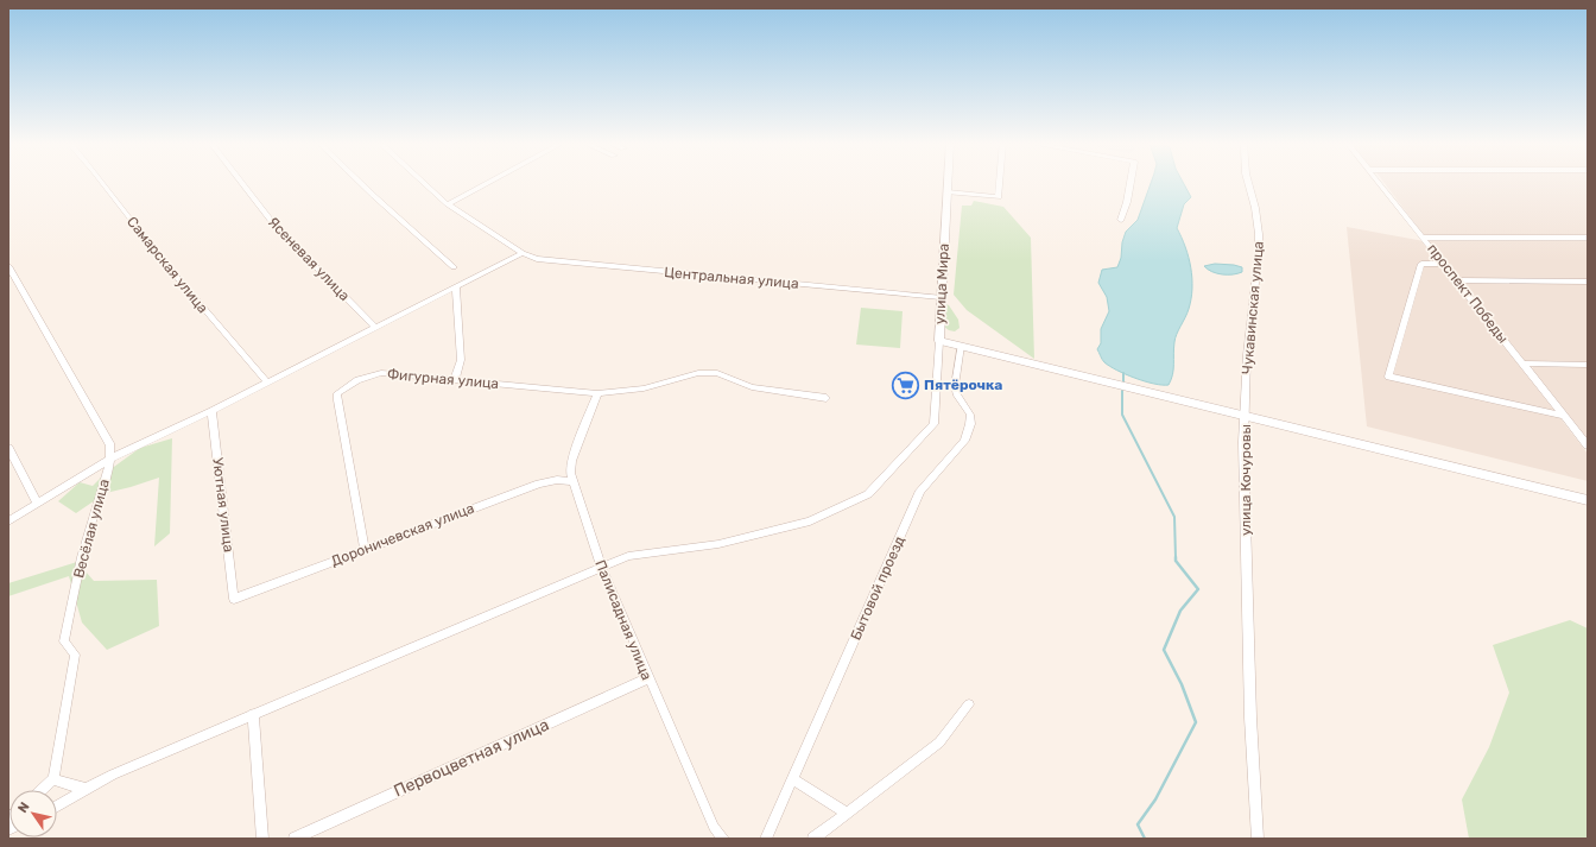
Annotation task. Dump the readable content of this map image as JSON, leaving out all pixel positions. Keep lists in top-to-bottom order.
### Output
{
  "streets": {
    "street": [
      "Ясеневая улица",
      "Самарская улица",
      "Центральная улица",
      "улица Мира",
      "проспект Победы",
      "Чукавинская улица",
      "Фигурная улица",
      "улица Кочуровы",
      "Уютная улица",
      "Весёлая улица",
      "Дороничевская улица",
      "Бытовой проезд",
      "Палисадная улица",
      "Первоцветная улица"
    ]
  },
  "crossings": [
    ["Центральная улица", "улица Мира"],
    ["улица Мира", "Палисадная улица"],
    ["Чукавинская улица", "улица Кочуровы"],
    ["Фигурная улица", "Дороничевская улица"],
    ["Фигурная улица", "Палисадная улица"],
    ["Уютная улица", "Дороничевская улица"],
    ["Дороничевская улица", "Палисадная улица"],
    ["Палисадная улица", "Первоцветная улица"]
  ],
  "places": {
    "supermarket": ["Пятёрочка"]
  },
  "north": "top left"
}
